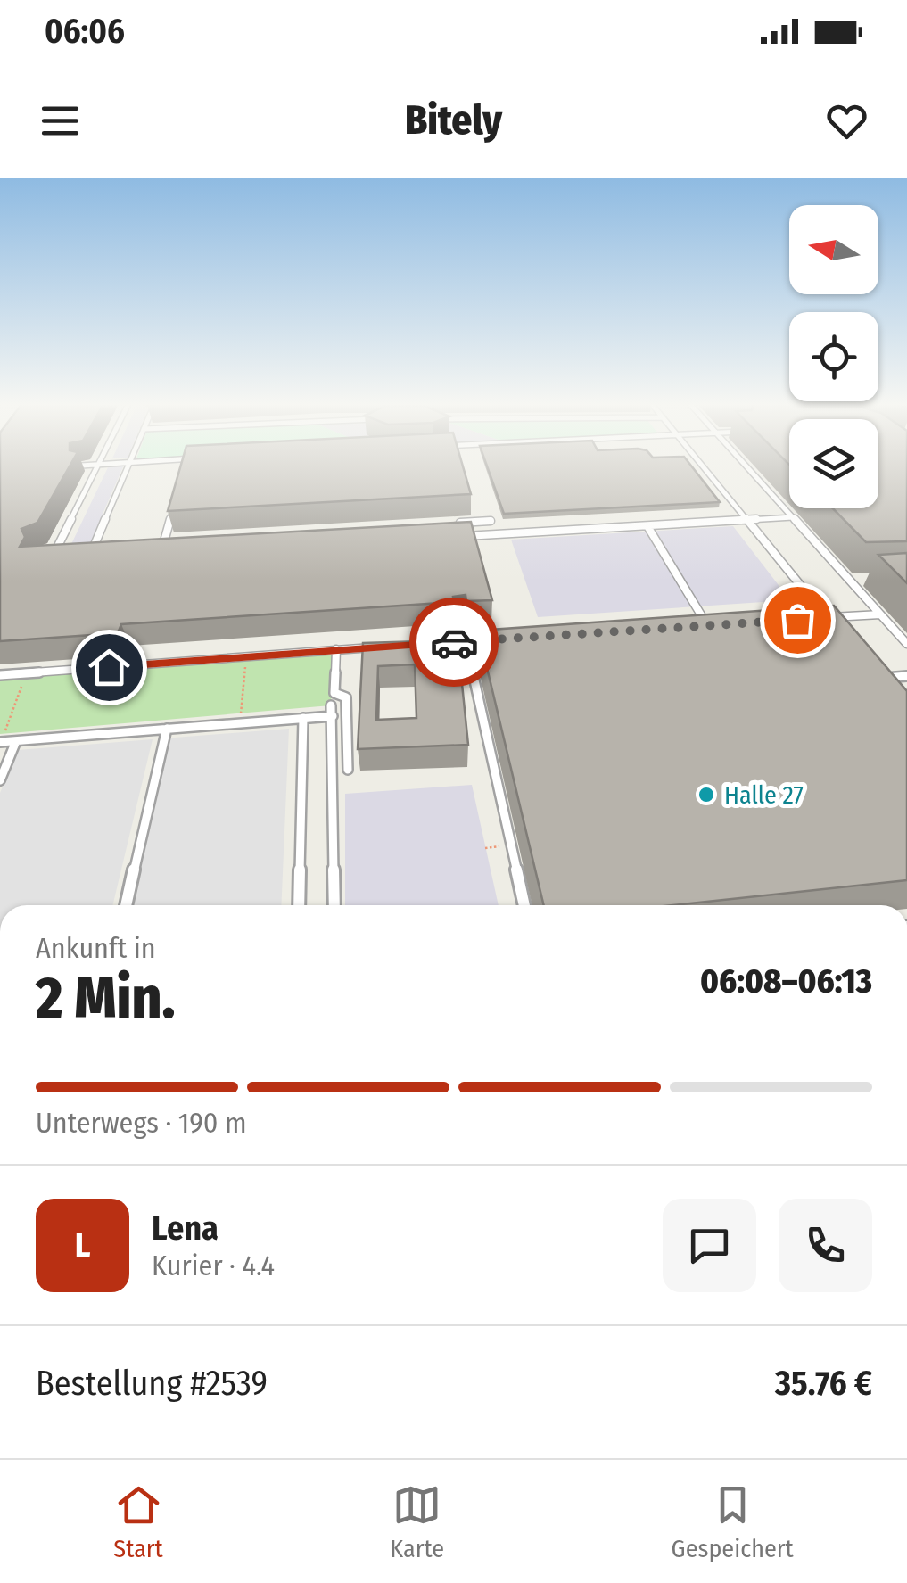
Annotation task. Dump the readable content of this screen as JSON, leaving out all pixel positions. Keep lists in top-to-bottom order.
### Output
{
  "places": ["Halle 27"],
  "north": "left",
  "page": {
    "status": "06:06",
    "header": "Bitely",
    "heading": ["2 Min.", "Ankunft in", "06:08–06:13"],
    "panel": [
      "Lena",
      "Kurier · 4.4",
      "Bestellung #2539",
      "35.76 €"
    ],
    "bar": "Unterwegs · 190 m",
    "round": "L",
    "tabs": ["Start", "Karte", "Gespeichert"]
  }
}
